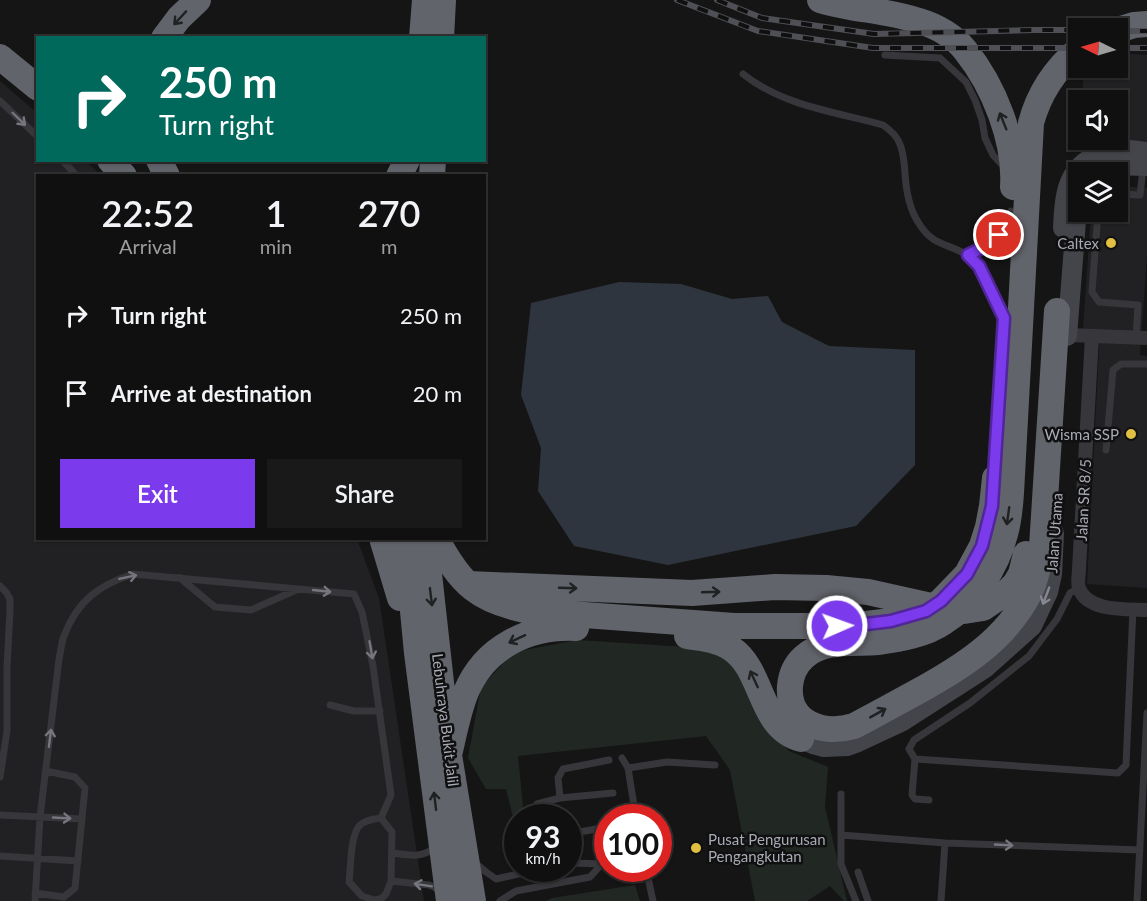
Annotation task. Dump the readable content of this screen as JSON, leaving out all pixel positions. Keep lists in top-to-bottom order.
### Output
{
  "streets": {
    "highway": ["Lebuhraya Bukit Jalil"],
    "street": ["Jalan SR 8/5", "Jalan Utama"]
  },
  "one_way": ["Jalan Utama"],
  "places": ["Caltex", "Wisma SSP", "Pusat Pengurusan Pengangkutan"],
  "north": "left",
  "page": {
    "turn": ["250 m", "Turn right"],
    "eta": [
      "22:52",
      "Arrival",
      "1",
      "min",
      "270",
      "m"
    ],
    "list": [
      {
        "name": "Turn right",
        "value": "250 m"
      },
      {
        "name": "Arrive at destination",
        "value": "20 m"
      }
    ],
    "buttons": ["Exit", "Share"],
    "speed": "93 km/h",
    "limit": "100"
  }
}
